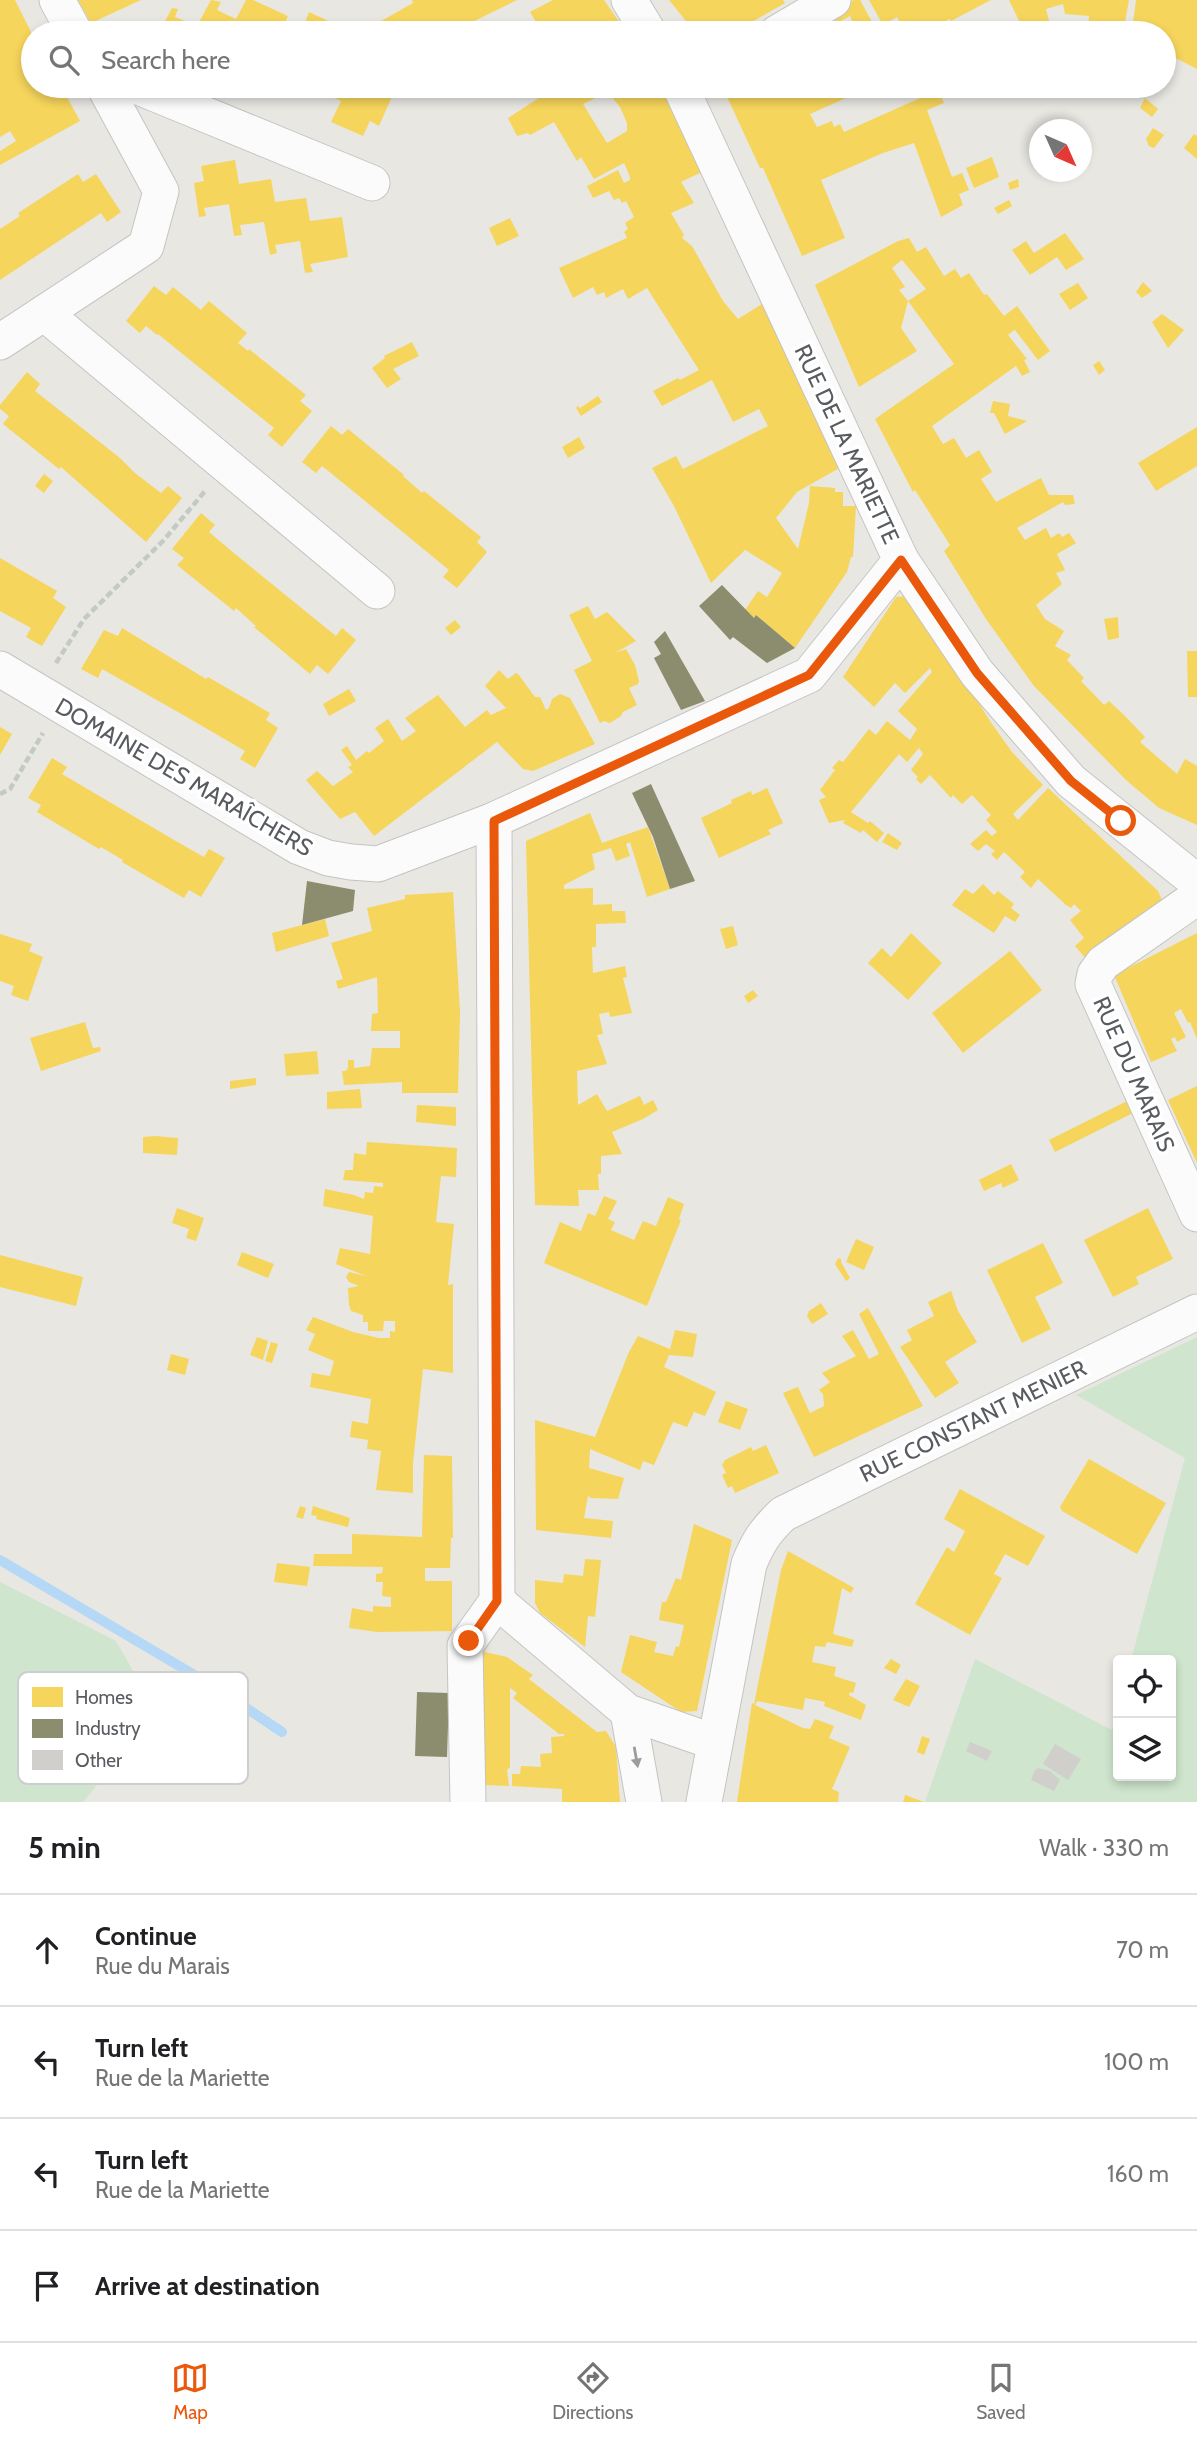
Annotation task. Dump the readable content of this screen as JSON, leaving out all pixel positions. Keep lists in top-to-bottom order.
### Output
{
  "streets": {
    "street": [
      "RUE DE LA MARIETTE",
      "DOMAINE DES MARAÎCHERS",
      "RUE DU MARAIS",
      "RUE CONSTANT MENIER"
    ]
  },
  "crossings": [
    ["RUE DE LA MARIETTE", "DOMAINE DES MARAÎCHERS"]
  ],
  "legend": ["Homes", "Industry", "Other"],
  "north": "bottom right",
  "page": {
    "search": "Search here",
    "heading": ["5 min", "Walk · 330 m"],
    "list": [
      ["Continue", "Rue du Marais", "70 m"],
      ["Turn left", "Rue de la Mariette", "100 m"],
      ["Turn left", "Rue de la Mariette", "160 m"],
      "Arrive at destination"
    ],
    "nav": ["Map", "Directions", "Saved"]
  }
}
